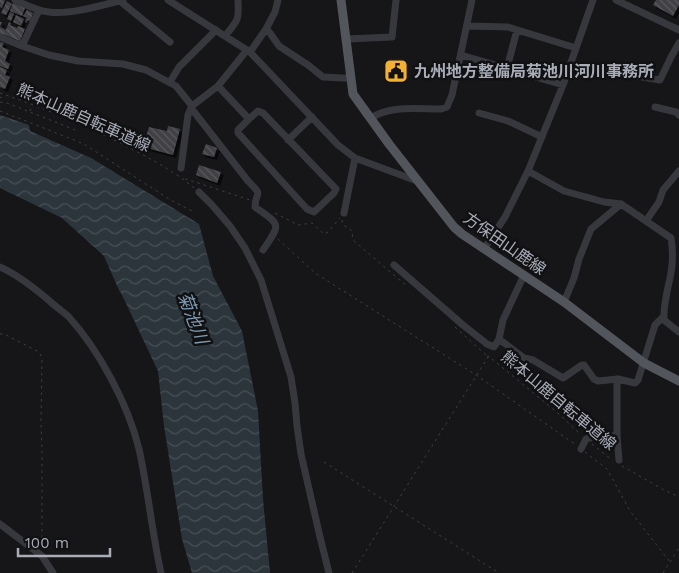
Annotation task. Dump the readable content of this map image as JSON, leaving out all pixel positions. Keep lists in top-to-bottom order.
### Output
{
  "streets": {
    "main road": ["方保田山鹿線"],
    "path": ["熊本山鹿自転車道線"]
  },
  "water": ["菊池川"],
  "places": {
    "public building": ["九州地方整備局菊池川河川事務所"]
  },
  "scale_bar": "100 m"
}
